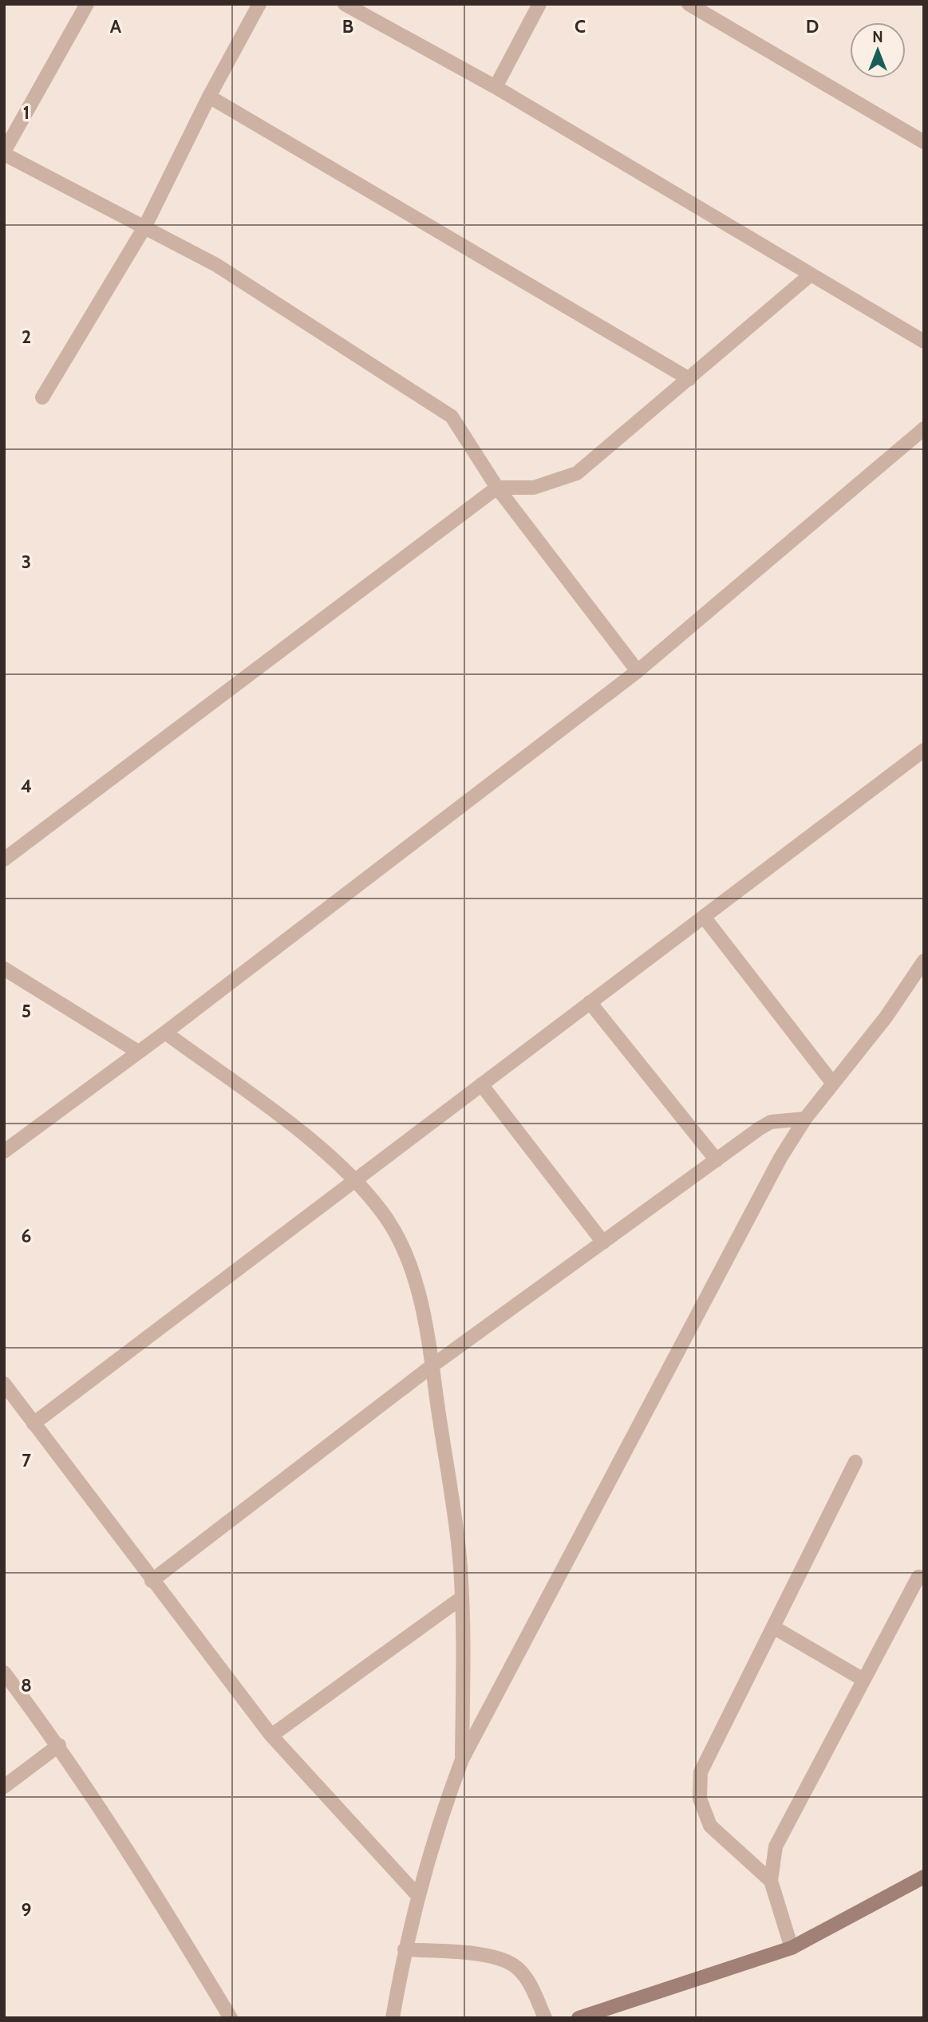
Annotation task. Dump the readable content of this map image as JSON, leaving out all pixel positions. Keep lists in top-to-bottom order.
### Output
{
  "north": "top",
  "grid": {
    "columns": [
      "A",
      "B",
      "C",
      "D"
    ],
    "rows": [
      "1",
      "2",
      "3",
      "4",
      "5",
      "6",
      "7",
      "8",
      "9"
    ]
  }
}
